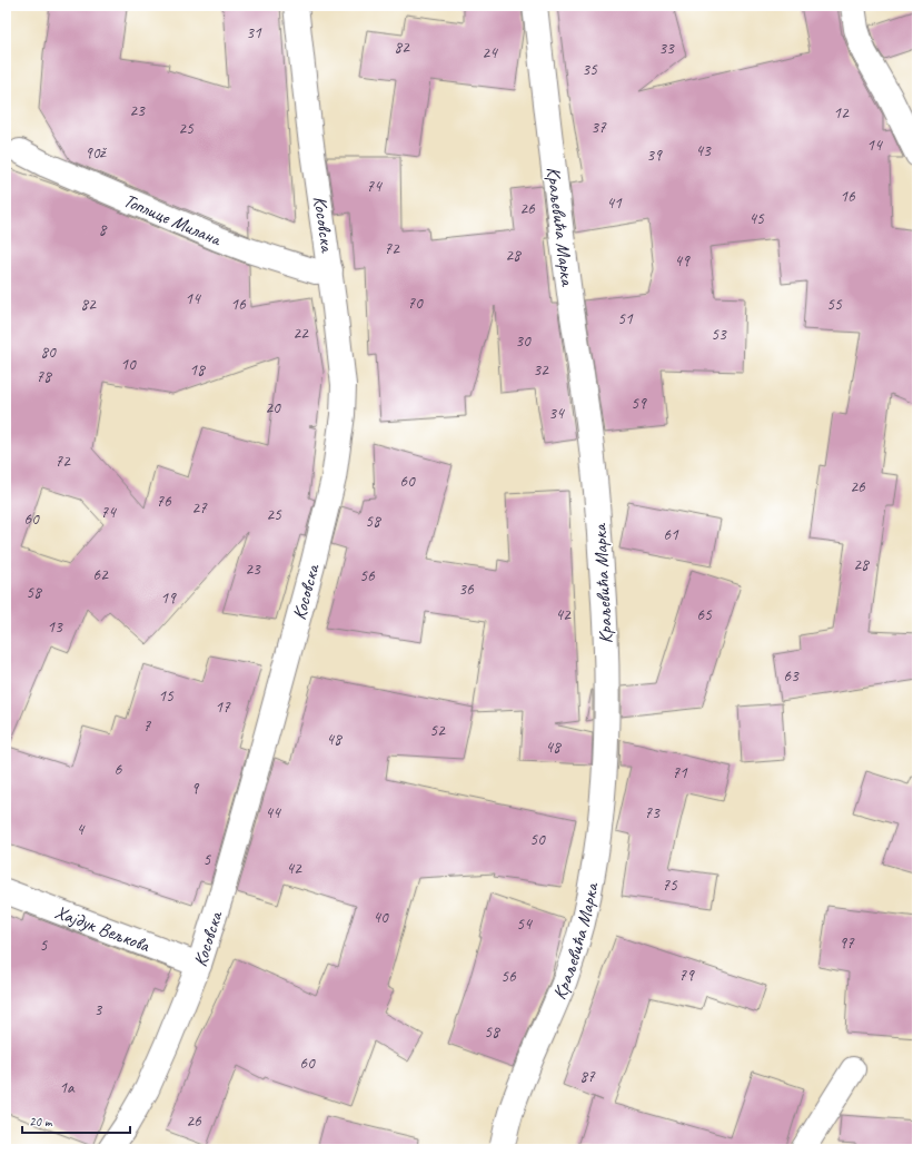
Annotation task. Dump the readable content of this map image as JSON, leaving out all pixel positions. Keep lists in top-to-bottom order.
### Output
{
  "streets": {
    "street": [
      "Топлице Милана",
      "Косовска",
      "Краљевића Марка",
      "Хајдук Вељкова"
    ]
  },
  "crossings": [
    ["Топлице Милана", "Косовска"],
    ["Косовска", "Хајдук Вељкова"]
  ],
  "house_numbers": [
    "31",
    "82",
    "33",
    "24",
    "35",
    "23",
    "12",
    "37",
    "25",
    "14",
    "43",
    "90ž",
    "39",
    "74",
    "16",
    "41",
    "26",
    "45",
    "8",
    "72",
    "28",
    "49",
    "14",
    "70",
    "82",
    "16",
    "55",
    "51",
    "22",
    "53",
    "30",
    "80",
    "10",
    "18",
    "32",
    "78",
    "59",
    "20",
    "34",
    "72",
    "60",
    "26",
    "76",
    "27",
    "74",
    "25",
    "60",
    "58",
    "61",
    "28",
    "23",
    "62",
    "56",
    "36",
    "58",
    "19",
    "42",
    "65",
    "13",
    "63",
    "15",
    "17",
    "7",
    "52",
    "48",
    "48",
    "6",
    "71",
    "9",
    "44",
    "73",
    "4",
    "50",
    "5",
    "42",
    "75",
    "40",
    "54",
    "97",
    "5",
    "79",
    "56",
    "3",
    "58",
    "60",
    "87",
    "1a",
    "26"
  ],
  "scale_bar": "20 m"
}
